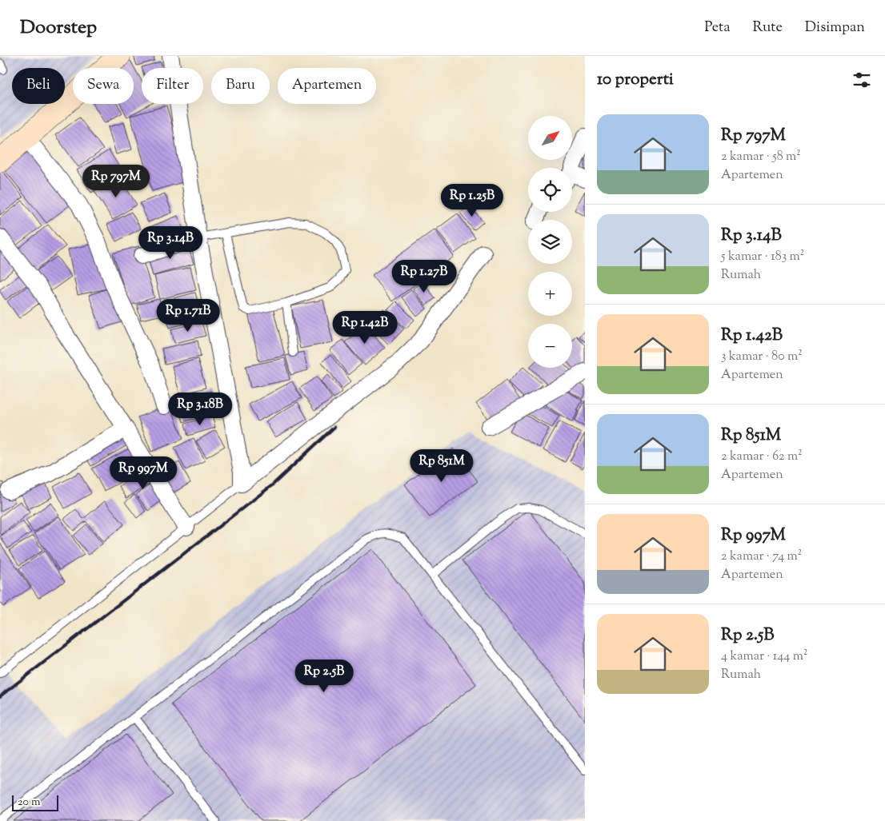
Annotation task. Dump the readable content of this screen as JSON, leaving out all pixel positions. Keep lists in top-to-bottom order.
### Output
{
  "scale_bar": "20 m",
  "north": "top right",
  "page": {
    "header": "Doorstep",
    "nav": ["Peta", "Rute", "Disimpan"],
    "heading": "10 properti",
    "chip": [
      "Beli",
      "Sewa",
      "Filter",
      "Baru",
      "Apartemen"
    ],
    "list": [
      {
        "name": "Rp 797M",
        "note": "2 kamar · 58 m² · Apartemen"
      },
      {
        "name": "Rp 3.14B",
        "note": "5 kamar · 183 m² · Rumah"
      },
      {
        "name": "Rp 1.42B",
        "note": "3 kamar · 80 m² · Apartemen"
      },
      {
        "name": "Rp 851M",
        "note": "2 kamar · 62 m² · Apartemen"
      },
      {
        "name": "Rp 997M",
        "note": "2 kamar · 74 m² · Apartemen"
      },
      {
        "name": "Rp 2.5B",
        "note": "4 kamar · 144 m² · Rumah"
      }
    ],
    "map_buttons": ["+", "−"],
    "price": [
      "Rp 797M",
      "Rp 1.25B",
      "Rp 3.14B",
      "Rp 1.27B",
      "Rp 1.71B",
      "Rp 1.42B",
      "Rp 3.18B",
      "Rp 851M",
      "Rp 997M",
      "Rp 2.5B"
    ],
    "scale": "20 m"
  }
}
